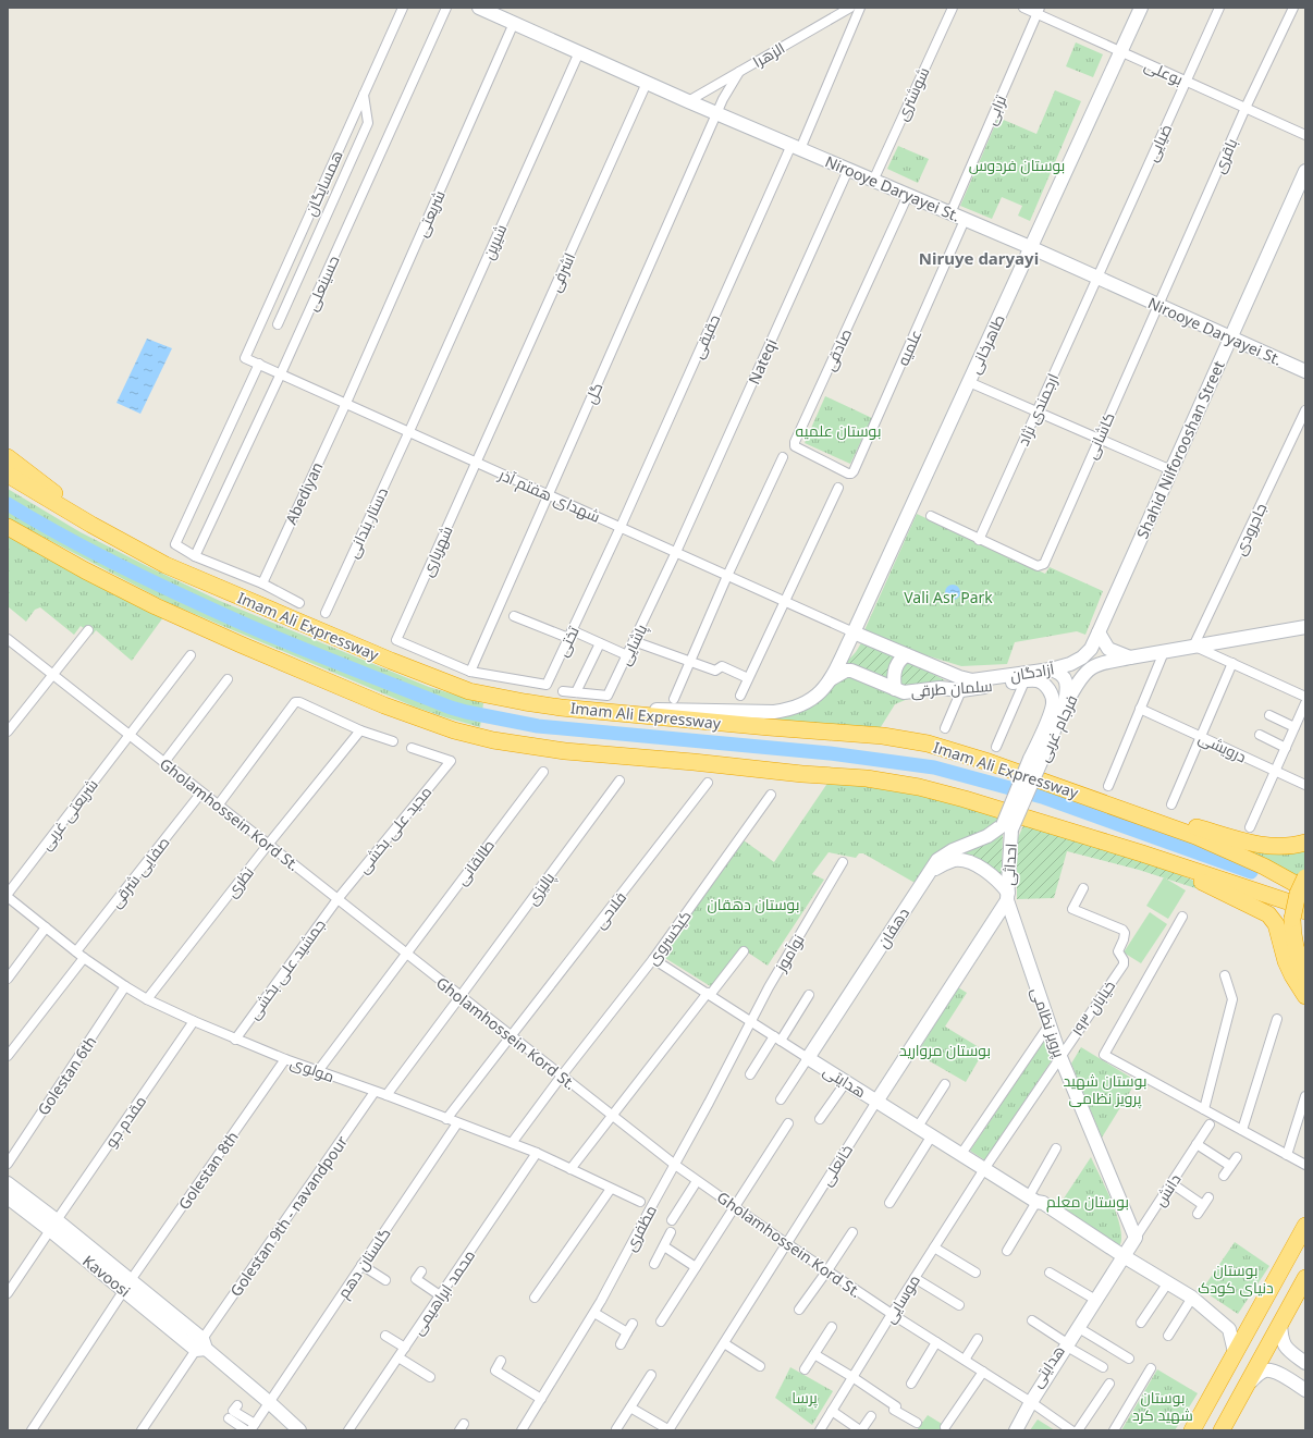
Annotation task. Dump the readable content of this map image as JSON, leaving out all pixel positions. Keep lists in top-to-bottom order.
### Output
{
  "streets": {
    "highway": ["Imam Ali Expressway"],
    "main road": [
      "Nirooye Daryayei St.",
      "طاهرخانی",
      "Shahid Nilforooshan Street",
      "آزادگان",
      "سلمان طرقی",
      "فرجام غربی",
      "احداثی",
      "دهقان",
      "پرویز نظامی",
      "هدایتی",
      "خانعلی",
      "دانش",
      "Kavoosi"
    ],
    "street": [
      "الزهرا",
      "بوعلی",
      "شوشتری",
      "ترابی",
      "ضیایی",
      "باقری",
      "همسایگان",
      "شریعتی",
      "شیرین",
      "اشرفی",
      "حسینعلی",
      "حقیقی",
      "علمیه",
      "صادقی",
      "Nateqi",
      "گل",
      "ارجمندی نژاد",
      "کاشانی",
      "Abediyan",
      "شهدای هفتم آذر",
      "دستار بندانی",
      "جاجرودی",
      "شهریاری",
      "تختی",
      "پاشایی",
      "درویشی",
      "شریعتی غربی",
      "Gholamhossein Kord St.",
      "مجید علی بخشی",
      "طالقانی",
      "صفایی شرقی",
      "نظری",
      "پالیزی",
      "فلاحی",
      "کیخسروی",
      "نوآموز",
      "جمشید علی بخشی",
      "خیابان ۱۹۳",
      "مولوی",
      "Golestan 6th",
      "مقدم جو",
      "Golestan 8th",
      "Golestan 9th - navandpour",
      "مظفری",
      "گلستان دهم",
      "محمد ابراهیمی",
      "موسایی"
    ]
  },
  "crossings": [
    ["الزهرا", "Nirooye Daryayei St."],
    ["الزهرا", "گل"],
    ["بوعلی", "ترابی"],
    ["بوعلی", "ضیایی"],
    ["بوعلی", "باقری"],
    ["بوعلی", "طاهرخانی"],
    ["شوشتری", "Nirooye Daryayei St."],
    ["ترابی", "Nirooye Daryayei St."],
    ["ضیایی", "Nirooye Daryayei St."],
    ["ضیایی", "ارجمندی نژاد"],
    ["باقری", "Nirooye Daryayei St."],
    ["باقری", "کاشانی"],
    ["همسایگان", "شهدای هفتم آذر"],
    ["Nirooye Daryayei St.", "شریعتی"],
    ["Nirooye Daryayei St.", "شیرین"],
    ["Nirooye Daryayei St.", "اشرفی"],
    ["Nirooye Daryayei St.", "حقیقی"],
    ["Nirooye Daryayei St.", "طاهرخانی"],
    ["Nirooye Daryayei St.", "علمیه"],
    ["Nirooye Daryayei St.", "صادقی"],
    ["Nirooye Daryayei St.", "Nateqi"],
    ["Nirooye Daryayei St.", "گل"],
    ["Nirooye Daryayei St.", "ارجمندی نژاد"],
    ["Nirooye Daryayei St.", "کاشانی"],
    ["Nirooye Daryayei St.", "Shahid Nilforooshan Street"],
    ["شریعتی", "Abediyan"],
    ["شریعتی", "شهدای هفتم آذر"],
    ["شیرین", "شهدای هفتم آذر"],
    ["شیرین", "دستار بندانی"],
    ["اشرفی", "شهدای هفتم آذر"],
    ["اشرفی", "شهریاری"],
    ["حسینعلی", "شهدای هفتم آذر"],
    ["حقیقی", "شهدای هفتم آذر"],
    ["حقیقی", "تختی"],
    ["طاهرخانی", "شهدای هفتم آذر"],
    ["طاهرخانی", "آزادگان"],
    ["طاهرخانی", "سلمان طرقی"],
    ["علمیه", "صادقی"],
    ["Nateqi", "شهدای هفتم آذر"],
    ["Nateqi", "پاشایی"],
    ["گل", "شهدای هفتم آذر"],
    ["گل", "شهریاری"],
    ["گل", "تختی"],
    ["ارجمندی نژاد", "کاشانی"],
    ["Shahid Nilforooshan Street", "آزادگان"],
    ["Abediyan", "شهدای هفتم آذر"],
    ["شهدای هفتم آذر", "دستار بندانی"],
    ["شهدای هفتم آذر", "شهریاری"],
    ["شهدای هفتم آذر", "تختی"],
    ["شهدای هفتم آذر", "پاشایی"],
    ["شهدای هفتم آذر", "آزادگان"],
    ["جاجرودی", "فرجام غربی"],
    ["شهریاری", "تختی"],
    ["Imam Ali Expressway", "سلمان طرقی"],
    ["سلمان طرقی", "فرجام غربی"],
    ["فرجام غربی", "احداثی"],
    ["فرجام غربی", "دهقان"],
    ["شریعتی غربی", "Gholamhossein Kord St."],
    ["Gholamhossein Kord St.", "مجید علی بخشی"],
    ["Gholamhossein Kord St.", "طالقانی"],
    ["Gholamhossein Kord St.", "صفایی شرقی"],
    ["Gholamhossein Kord St.", "نظری"],
    ["Gholamhossein Kord St.", "پالیزی"],
    ["Gholamhossein Kord St.", "فلاحی"],
    ["Gholamhossein Kord St.", "کیخسروی"],
    ["Gholamhossein Kord St.", "جمشید علی بخشی"],
    ["Gholamhossein Kord St.", "هدایتی"],
    ["Gholamhossein Kord St.", "خانعلی"],
    ["Gholamhossein Kord St.", "مظفری"],
    ["Gholamhossein Kord St.", "موسایی"],
    ["مجید علی بخشی", "جمشید علی بخشی"],
    ["طالقانی", "مولوی"],
    ["احداثی", "دهقان"],
    ["احداثی", "پرویز نظامی"],
    ["احداثی", "خانعلی"],
    ["صفایی شرقی", "مولوی"],
    ["نظری", "مولوی"],
    ["پالیزی", "مولوی"],
    ["فلاحی", "مولوی"],
    ["دهقان", "هدایتی"],
    ["کیخسروی", "مولوی"],
    ["کیخسروی", "هدایتی"],
    ["نوآموز", "هدایتی"],
    ["نوآموز", "مظفری"],
    ["جمشید علی بخشی", "مولوی"],
    ["خیابان ۱۹۳", "پرویز نظامی"],
    ["خیابان ۱۹۳", "هدایتی"],
    ["خیابان ۱۹۳", "موسایی"],
    ["پرویز نظامی", "خانعلی"],
    ["پرویز نظامی", "دانش"],
    ["مولوی", "Golestan 6th"],
    ["مولوی", "مقدم جو"],
    ["مولوی", "Golestan 8th"],
    ["مولوی", "Golestan 9th - navandpour"],
    ["مولوی", "گلستان دهم"],
    ["مولوی", "محمد ابراهیمی"],
    ["هدایتی", "خانعلی"],
    ["هدایتی", "دانش"],
    ["هدایتی", "مظفری"],
    ["هدایتی", "موسایی"],
    ["مقدم جو", "Kavoosi"],
    ["Golestan 8th", "Kavoosi"],
    ["Golestan 9th - navandpour", "Kavoosi"],
    ["گلستان دهم", "Kavoosi"]
  ],
  "districts": ["Niruye daryayi"],
  "parks": [
    "بوستان فردوس",
    "بوستان علمیه",
    "Vali Asr Park",
    "بوستان دهقان",
    "بوستان مروارید",
    "بوستان شهید پرویز نظامی",
    "بوستان معلم",
    "بوستان دنیای کودک",
    "پرسا",
    "بوستان شهید کرد"
  ]
}
